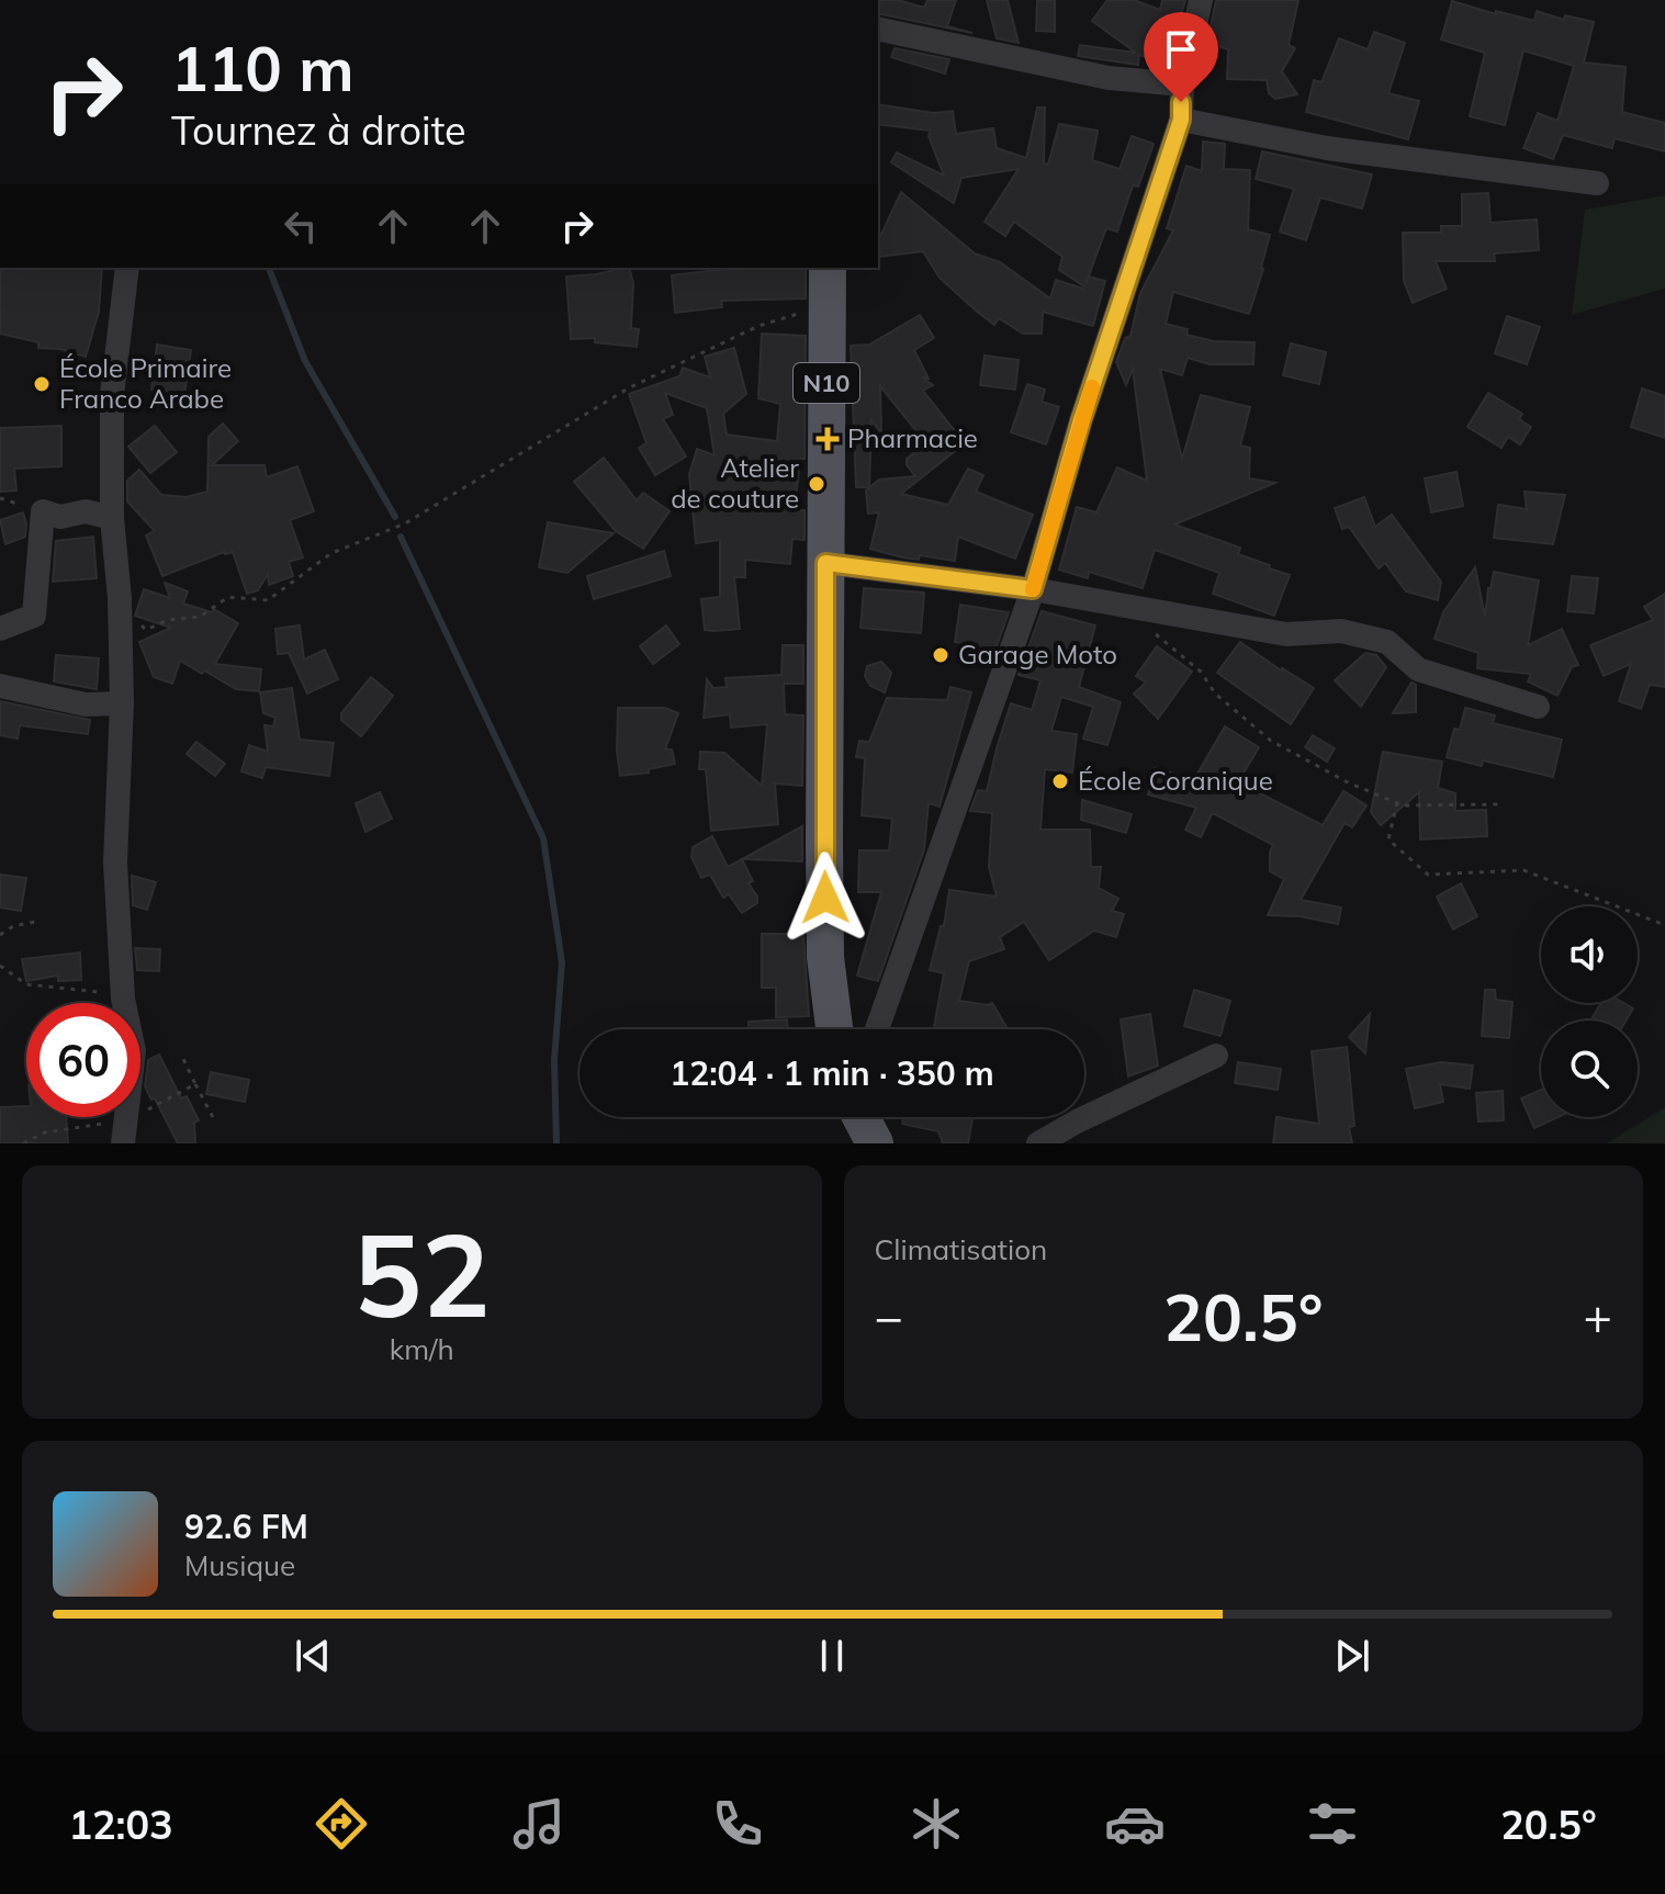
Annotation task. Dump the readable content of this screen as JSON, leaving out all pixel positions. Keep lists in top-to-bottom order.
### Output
{
  "streets": {
    "main road": ["N10"]
  },
  "places": {
    "other": [
      "École Primaire Franco Arabe",
      "Atelier de couture",
      "Garage Moto",
      "École Coranique"
    ],
    "health": ["Pharmacie"]
  },
  "page": {
    "turn": ["110 m", "Tournez à droite"],
    "limit": "60",
    "trip": "12:04 · 1 min · 350 m",
    "tile": [
      ["52", "km/h"],
      "Climatisation"
    ],
    "heat": ["−", "20.5°", "+"],
    "song": ["92.6 FM", "Musique"],
    "tabs": ["12:03", "20.5°"]
  }
}
